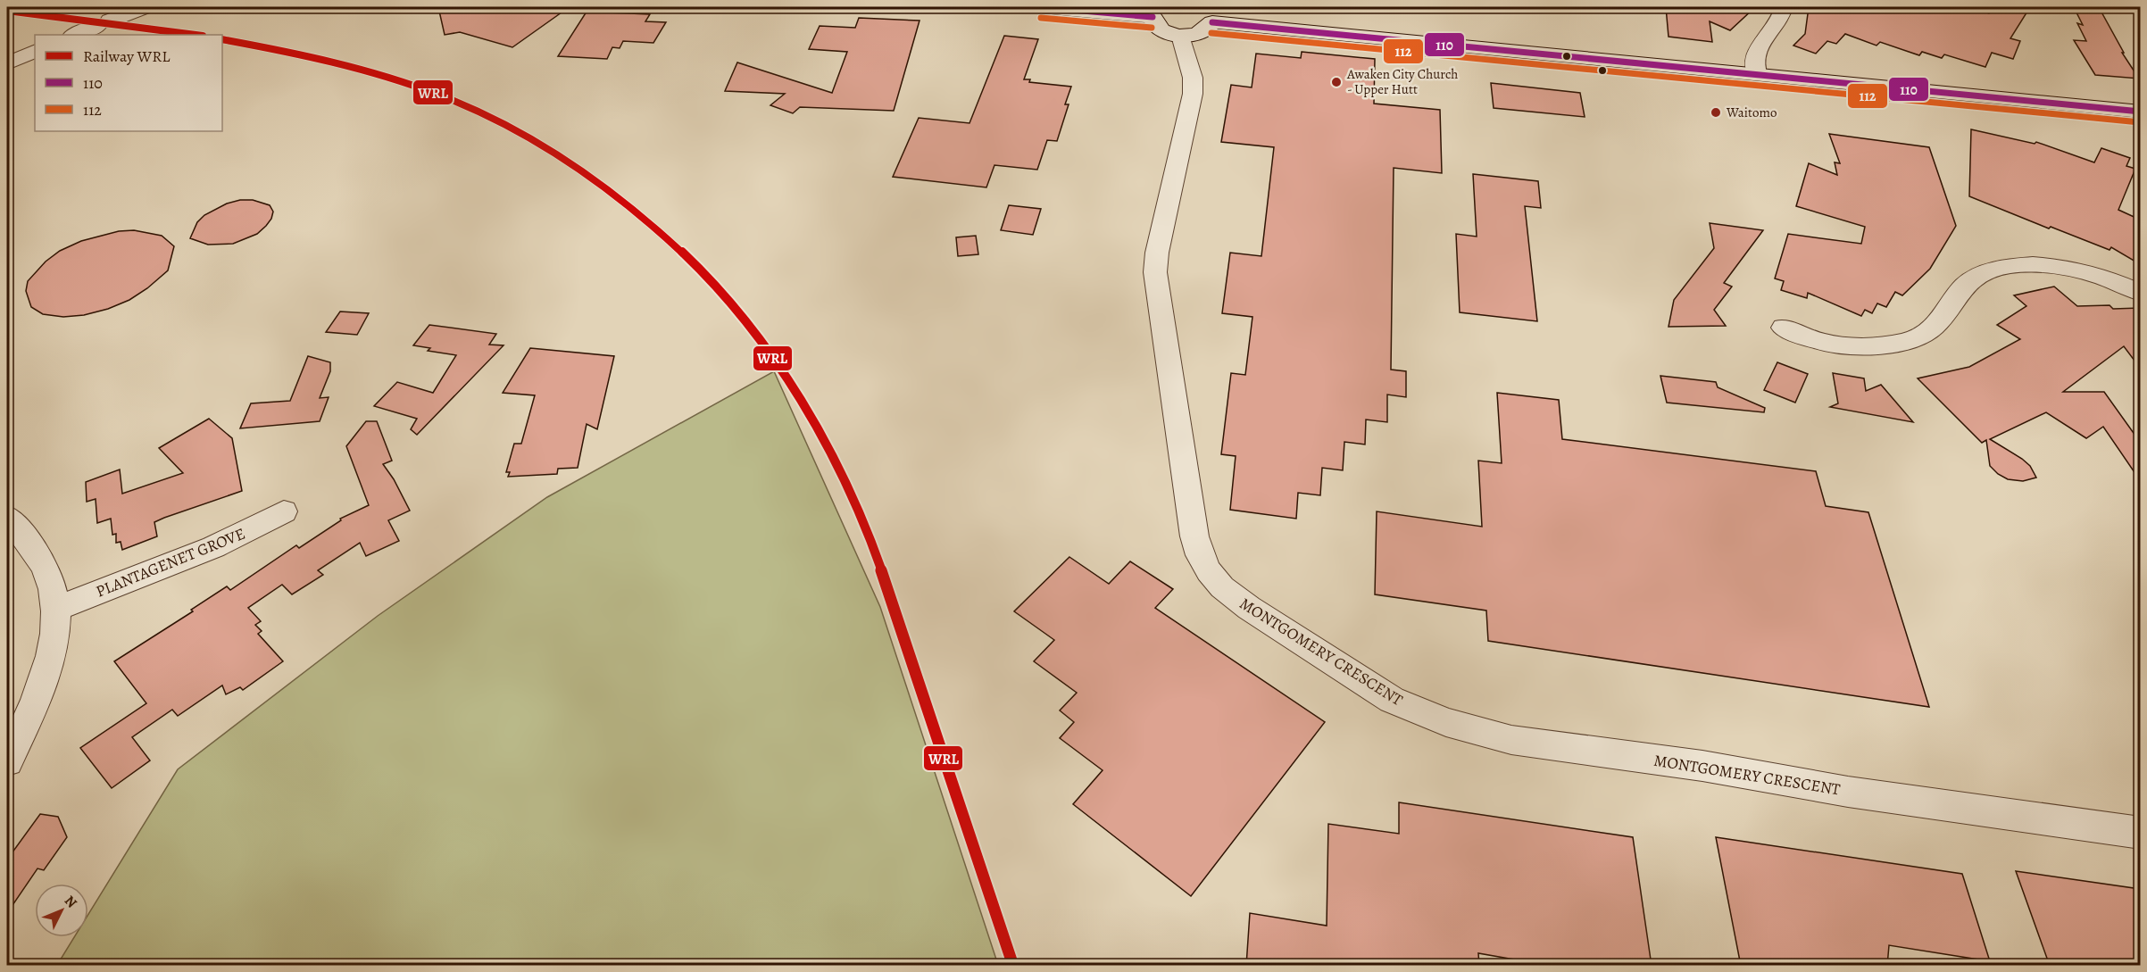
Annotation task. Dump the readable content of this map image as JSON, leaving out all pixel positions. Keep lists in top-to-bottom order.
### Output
{
  "streets": {
    "street": ["PLANTAGENET GROVE", "MONTGOMERY CRESCENT"]
  },
  "places": ["Awaken City Church - Upper Hutt", "Waitomo"],
  "lines": ["transit line 110", "rail line WRL", "transit line 112"],
  "legend": ["Railway WRL", "110", "112"],
  "north": "top right"
}
